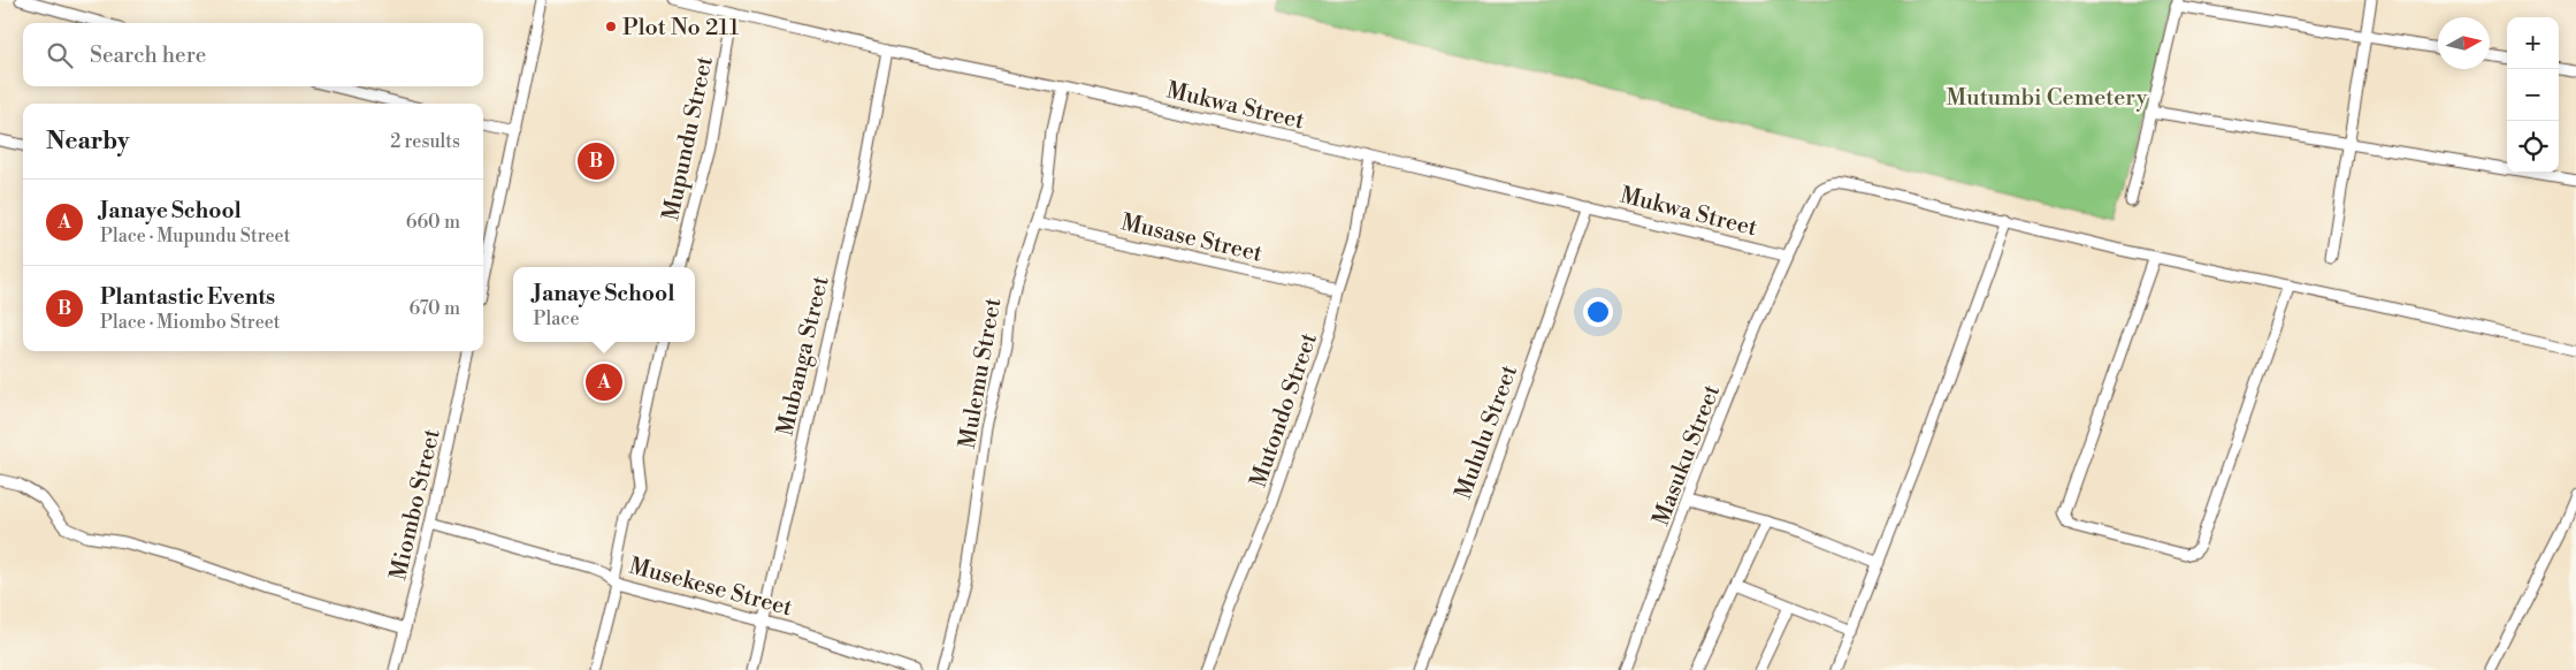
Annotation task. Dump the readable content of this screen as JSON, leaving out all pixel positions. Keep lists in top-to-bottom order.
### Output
{
  "streets": {
    "street": [
      "Mukwa Street",
      "Mupundu Street",
      "Musase Street",
      "Mubanga Street",
      "Mulemu Street",
      "Mutondo Street",
      "Mululu Street",
      "Masuku Street",
      "Miombo Street",
      "Musekese Street"
    ]
  },
  "crossings": [
    ["Mukwa Street", "Mupundu Street"],
    ["Mukwa Street", "Mubanga Street"],
    ["Mukwa Street", "Mulemu Street"],
    ["Mukwa Street", "Mutondo Street"],
    ["Mukwa Street", "Mululu Street"],
    ["Mukwa Street", "Masuku Street"],
    ["Musase Street", "Mulemu Street"],
    ["Musase Street", "Mutondo Street"],
    ["Mubanga Street", "Musekese Street"],
    ["Miombo Street", "Musekese Street"]
  ],
  "parks": ["Mutumbi Cemetery"],
  "places": ["Plot No 211"],
  "north": "right",
  "page": {
    "map_buttons": ["+", "−"],
    "search": "Search here",
    "heading": ["Nearby", "2 results"],
    "pins": ["B", "A"],
    "list": [
      {
        "mark": "A",
        "name": "Janaye School",
        "note": "Place · Mupundu Street",
        "value": "660 m"
      },
      {
        "mark": "B",
        "name": "Plantastic Events",
        "note": "Place · Miombo Street",
        "value": "670 m"
      }
    ],
    "popup": ["Janaye School", "Place"]
  }
}
